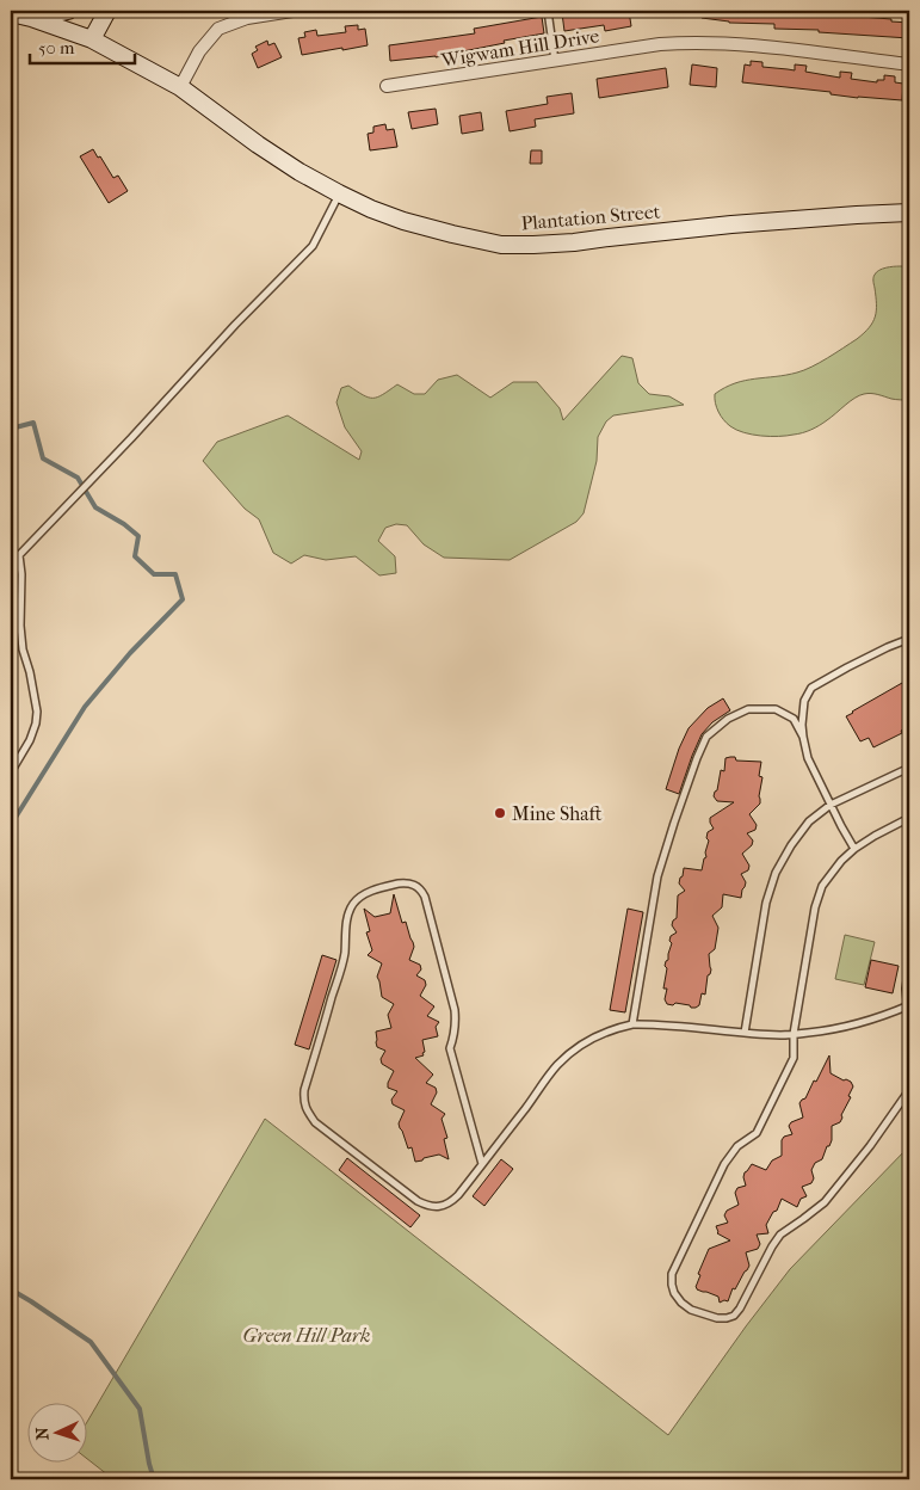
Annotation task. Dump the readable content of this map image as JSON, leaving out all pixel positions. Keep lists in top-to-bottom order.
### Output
{
  "streets": {
    "main road": ["Plantation Street"],
    "street": ["Wigwam Hill Drive"]
  },
  "parks": ["Green Hill Park"],
  "places": ["Mine Shaft"],
  "scale_bar": "50 m",
  "north": "left"
}
